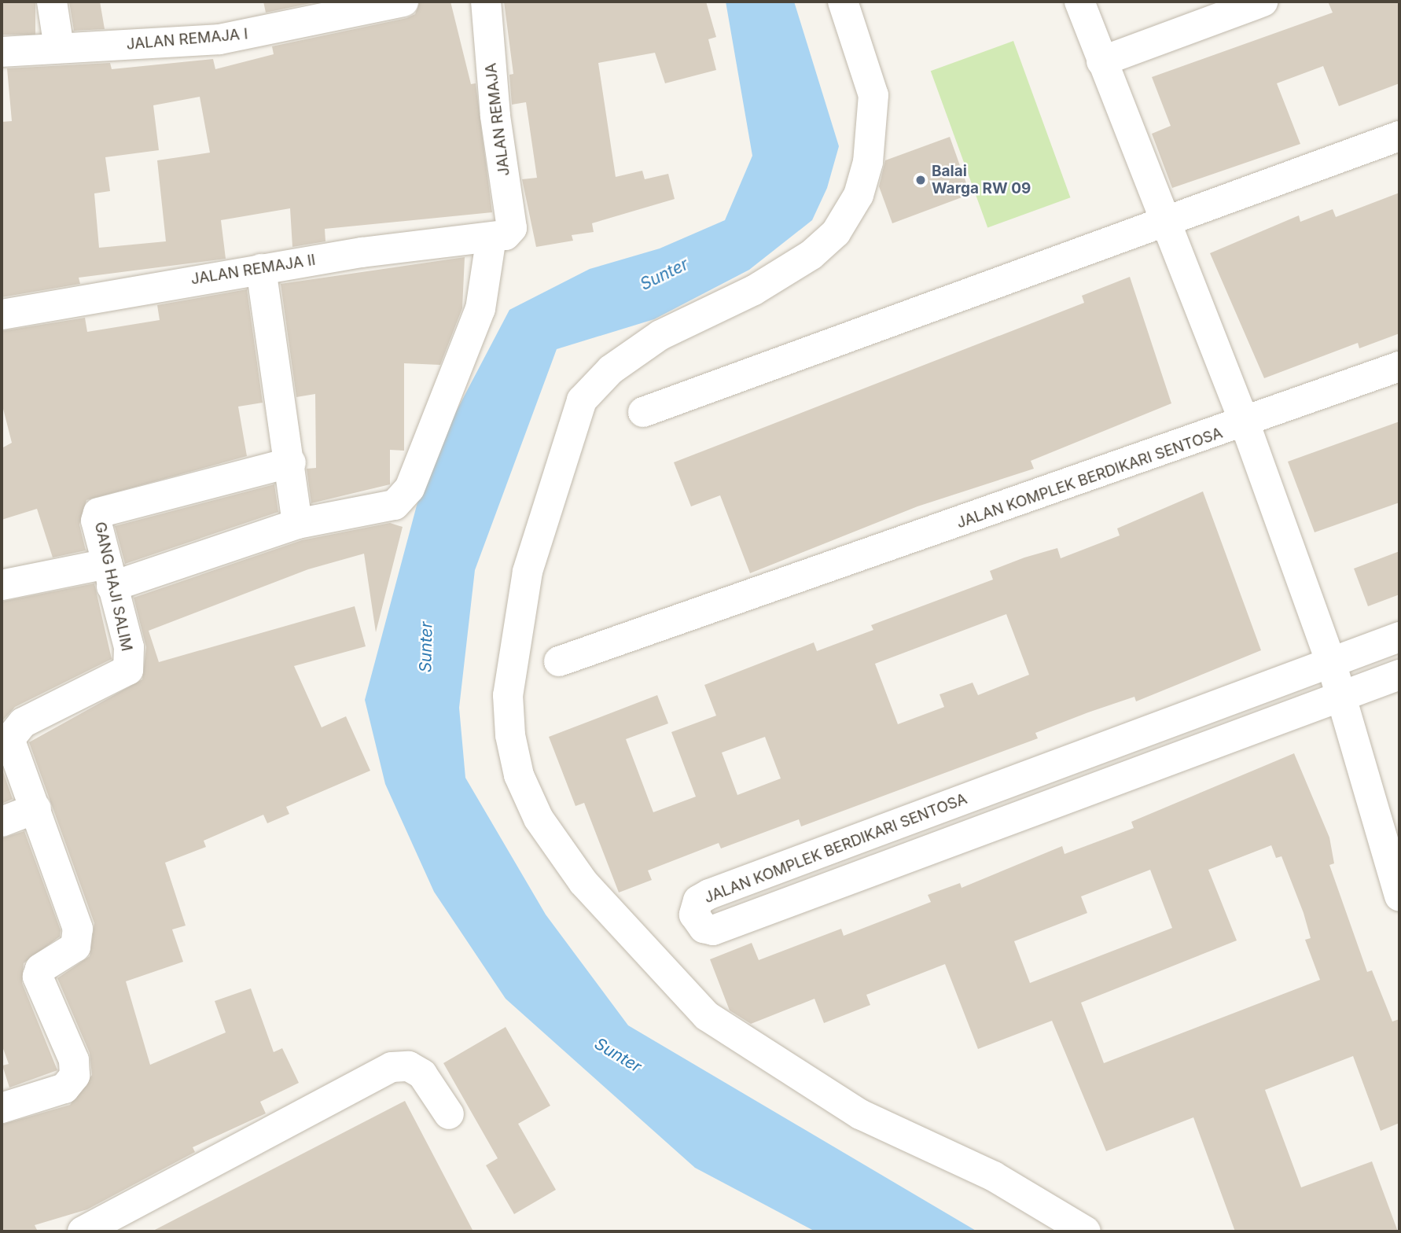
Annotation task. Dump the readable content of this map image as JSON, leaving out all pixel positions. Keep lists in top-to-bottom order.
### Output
{
  "streets": {
    "street": [
      "JALAN REMAJA I",
      "JALAN REMAJA",
      "JALAN REMAJA II",
      "JALAN KOMPLEK BERDIKARI SENTOSA",
      "GANG HAJI SALIM"
    ]
  },
  "crossings": [
    ["JALAN REMAJA", "JALAN REMAJA II"],
    ["JALAN REMAJA", "GANG HAJI SALIM"]
  ],
  "water": ["Sunter"],
  "places": ["Balai Warga RW 09"]
}
